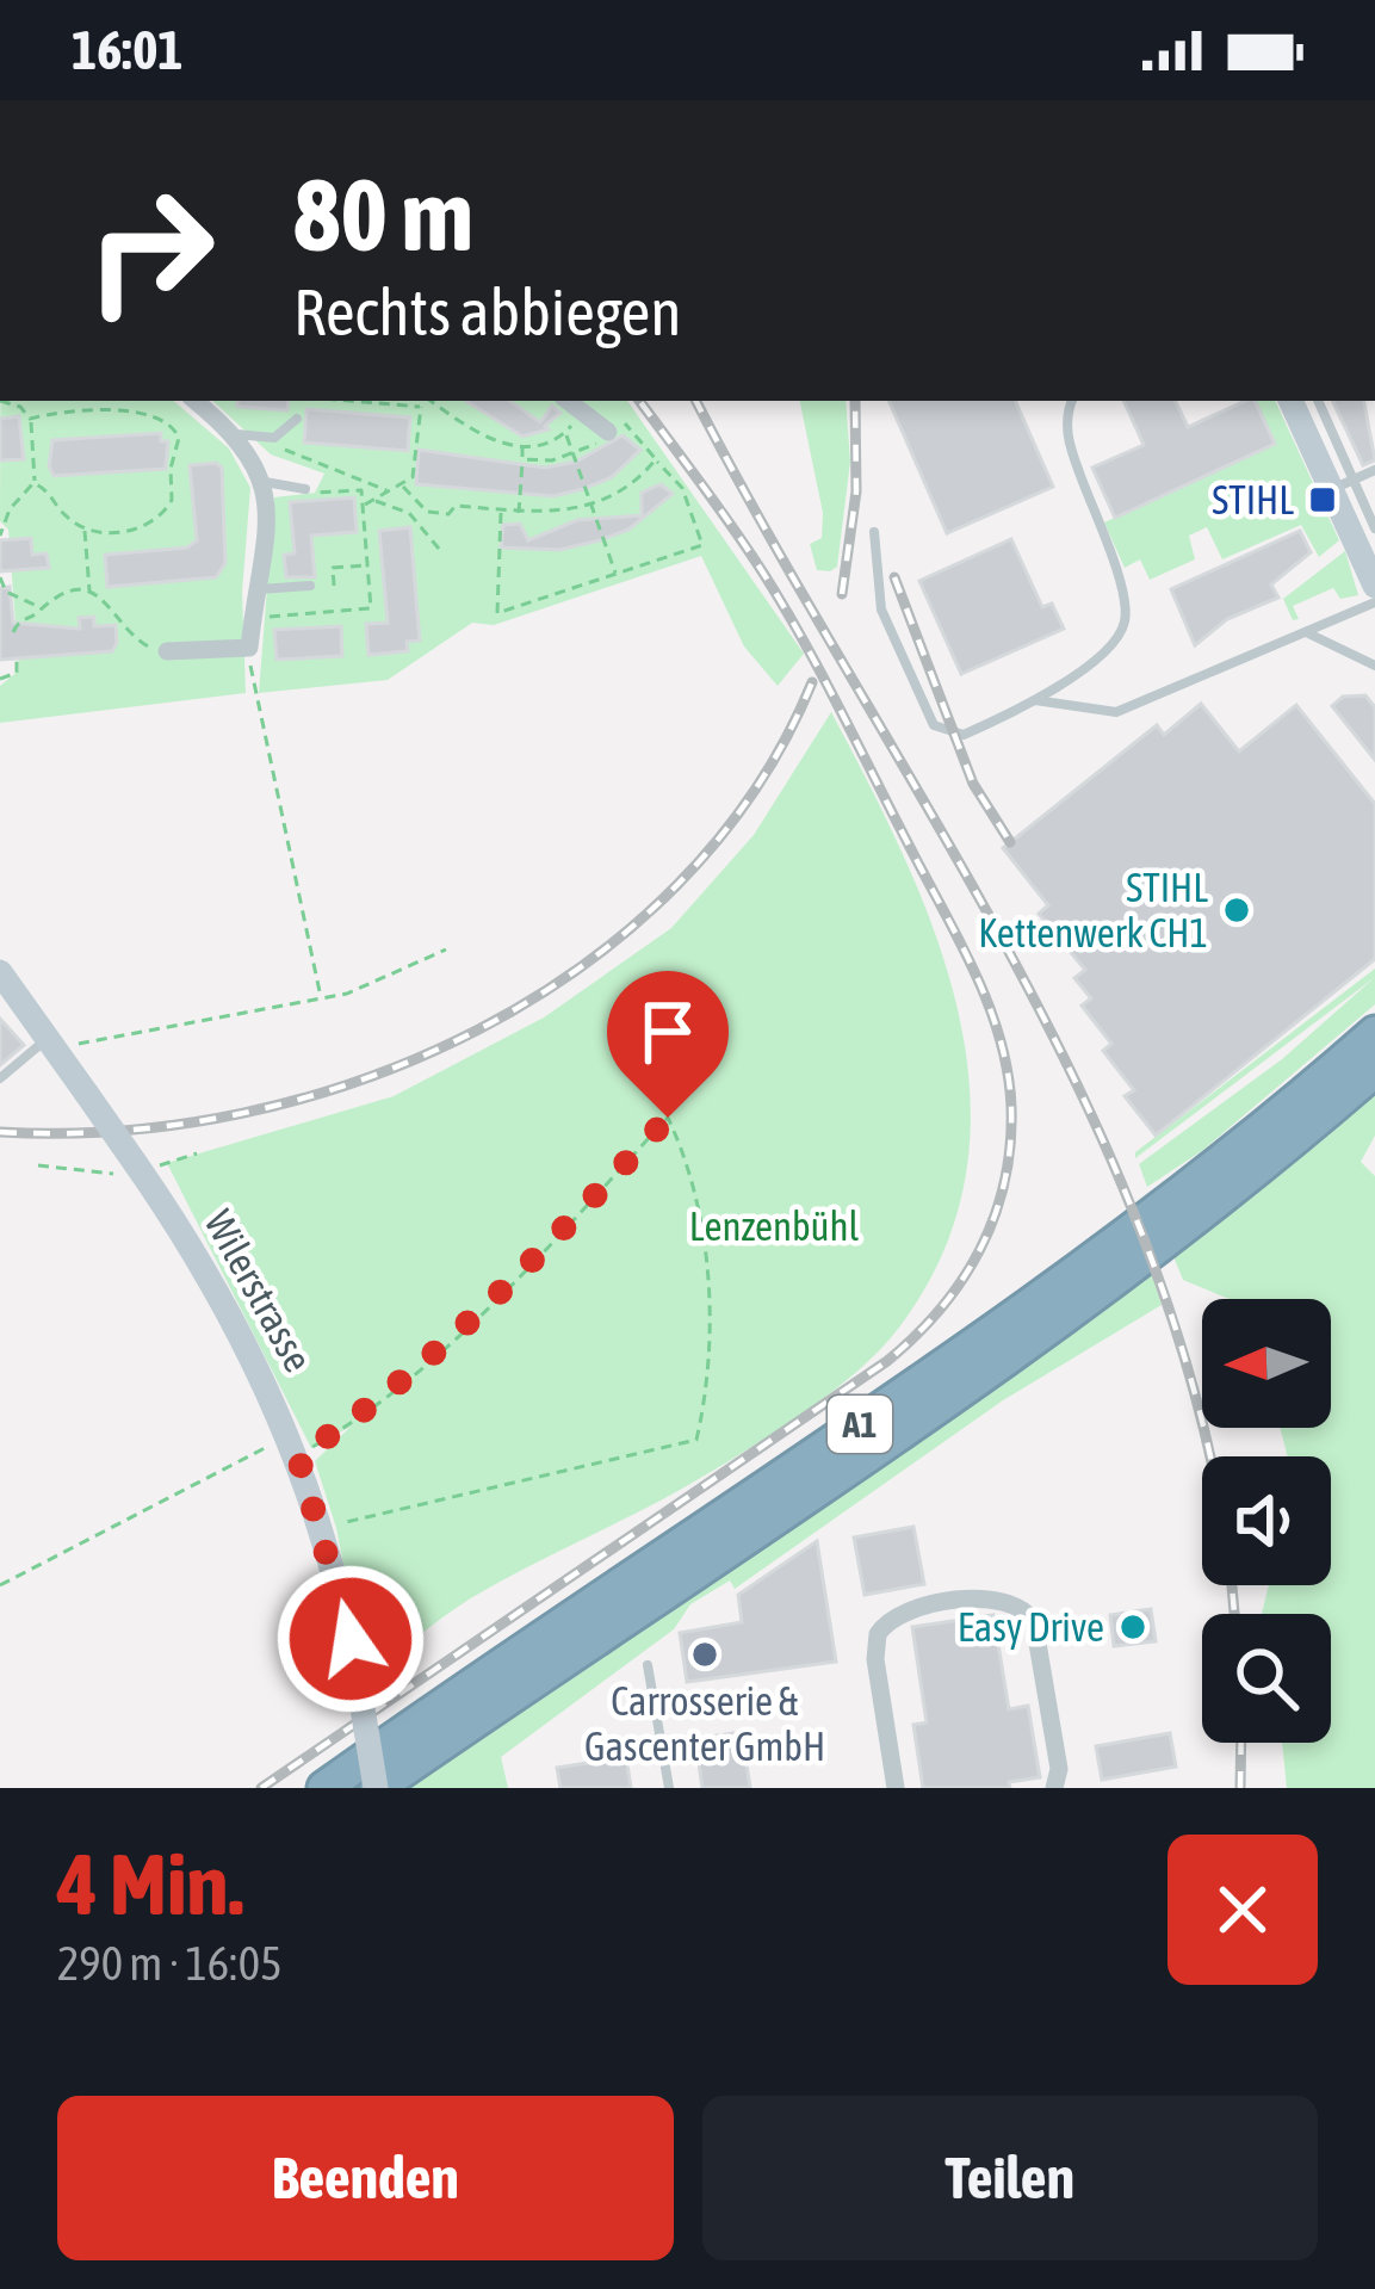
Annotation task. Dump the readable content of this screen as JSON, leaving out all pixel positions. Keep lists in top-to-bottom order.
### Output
{
  "streets": {
    "highway": ["A1"],
    "main road": ["Wilerstrasse"]
  },
  "crossings": [
    ["Wilerstrasse", "A1"]
  ],
  "parks": ["Lenzenbühl"],
  "places": {
    "transit": ["STIHL"],
    "other": ["STIHL Kettenwerk CH1", "Easy Drive", "Carrosserie & Gascenter GmbH"]
  },
  "north": "left",
  "page": {
    "status": "16:01",
    "turn": ["80 m", "Rechts abbiegen"],
    "heading": ["4 Min.", "290 m · 16:05"],
    "buttons": ["Beenden", "Teilen"]
  }
}
